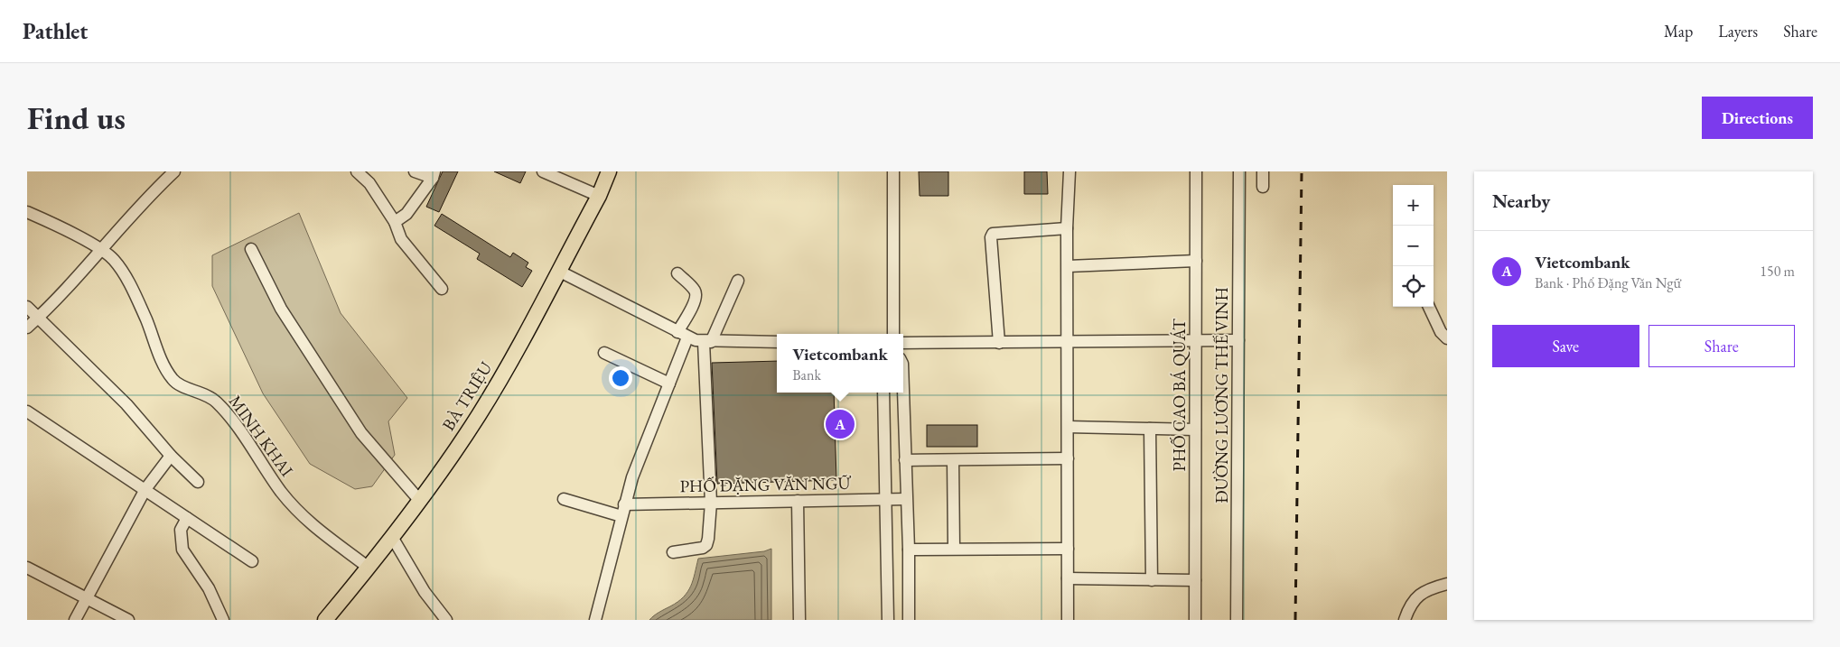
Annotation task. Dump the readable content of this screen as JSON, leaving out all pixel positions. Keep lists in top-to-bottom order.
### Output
{
  "streets": {
    "main road": ["BÀ TRIỆU"],
    "street": [
      "PHỐ CAO BÁ QUÁT",
      "ĐƯỜNG LƯƠNG THẾ VINH",
      "MINH KHAI",
      "PHỐ ĐẶNG VĂN NGỮ"
    ]
  },
  "crossings": [
    ["BÀ TRIỆU", "MINH KHAI"]
  ],
  "page": {
    "header": "Pathlet",
    "nav": ["Map", "Layers", "Share"],
    "buttons": [
      "Directions",
      ["Save", "Share"]
    ],
    "title": "Find us",
    "heading": "Nearby",
    "map_buttons": ["+", "−"],
    "list": [
      {
        "mark": "A",
        "name": "Vietcombank",
        "note": "Bank · Phố Đặng Văn Ngữ",
        "value": "150 m"
      }
    ],
    "popup": ["Vietcombank", "Bank"],
    "pins": "A"
  }
}
